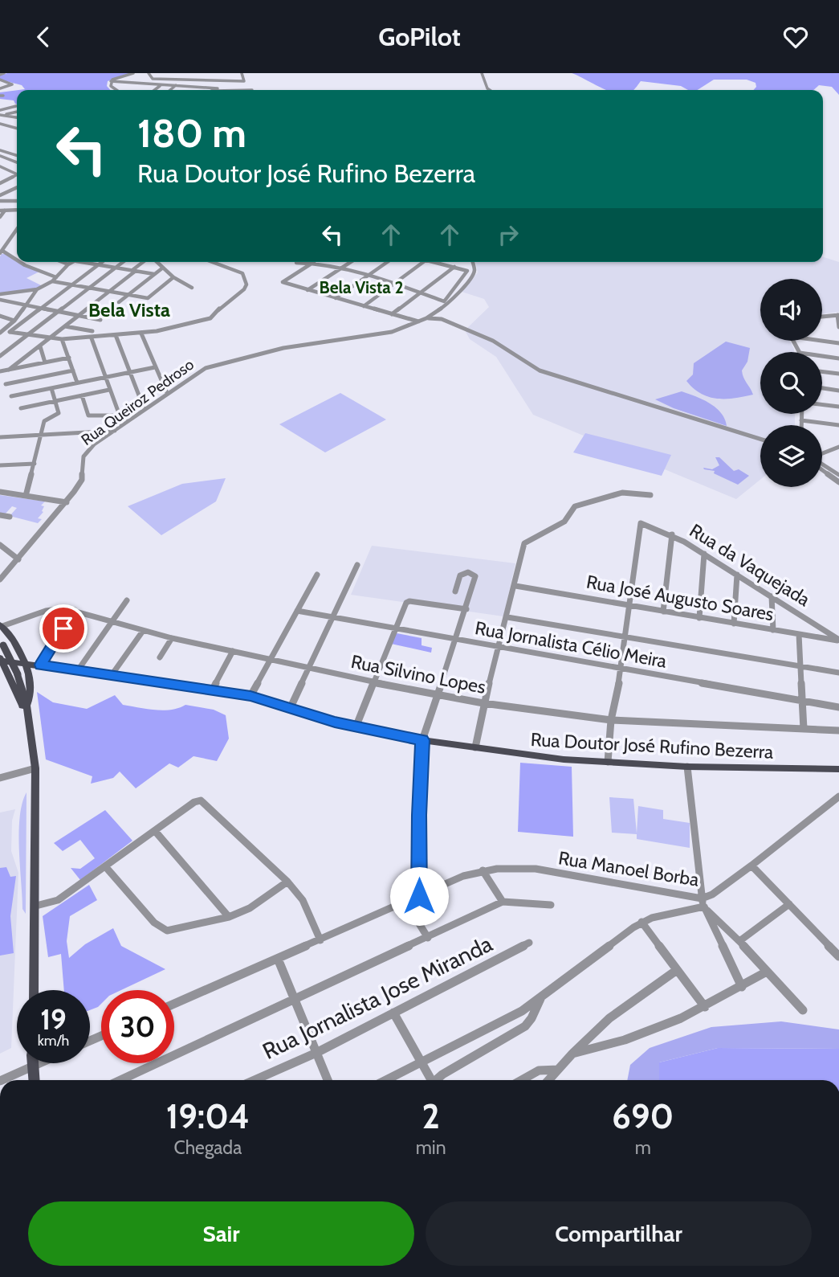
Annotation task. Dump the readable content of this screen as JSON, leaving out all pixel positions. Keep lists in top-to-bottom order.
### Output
{
  "streets": {
    "main road": ["Rua Doutor José Rufino Bezerra"],
    "street": [
      "Rua Queiroz Pedroso",
      "Rua da Vaquejada",
      "Rua José Augusto Soares",
      "Rua Jornalista Célio Meira",
      "Rua Silvino Lopes",
      "Rua Manoel Borba",
      "Rua Jornalista Jose Miranda"
    ]
  },
  "crossings": [
    ["Rua da Vaquejada", "Rua José Augusto Soares"]
  ],
  "districts": ["Bela Vista 2", "Bela Vista"],
  "page": {
    "header": "GoPilot",
    "turn": ["180 m", "Rua Doutor José Rufino Bezerra"],
    "speed": "19 km/h",
    "limit": "30",
    "eta": [
      "19:04",
      "Chegada",
      "2",
      "min",
      "690",
      "m"
    ],
    "buttons": ["Sair", "Compartilhar"]
  }
}
